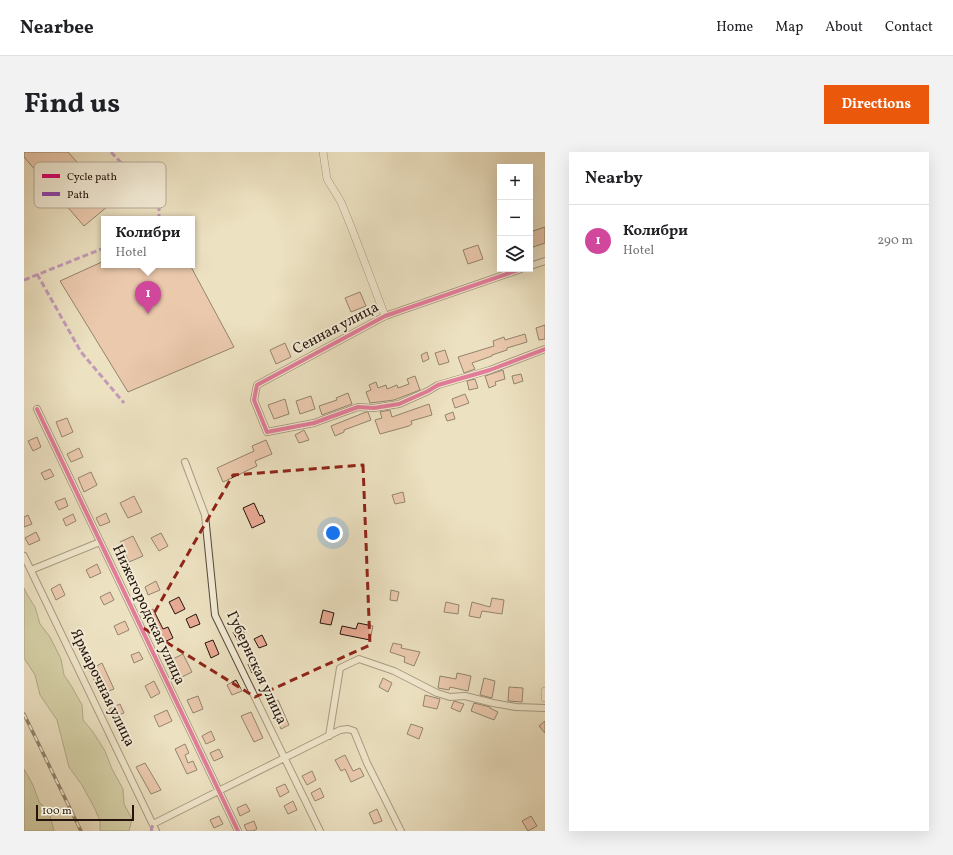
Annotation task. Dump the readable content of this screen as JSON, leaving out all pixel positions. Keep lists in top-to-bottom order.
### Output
{
  "streets": {
    "street": [
      "Сенная улица",
      "Нижегородская улица",
      "Губернская улица",
      "Ярмарочная улица"
    ]
  },
  "legend": ["Cycle path", "Path"],
  "scale_bar": "100 m",
  "page": {
    "header": "Nearbee",
    "nav": [
      "Home",
      "Map",
      "About",
      "Contact"
    ],
    "title": "Find us",
    "buttons": "Directions",
    "heading": "Nearby",
    "map_buttons": ["+", "−"],
    "list": [
      {
        "mark": "1",
        "name": "Колибри",
        "note": "Hotel",
        "value": "290 m"
      }
    ],
    "popup": ["Колибри", "Hotel"],
    "pins": "1",
    "scale": "100 m"
  }
}
